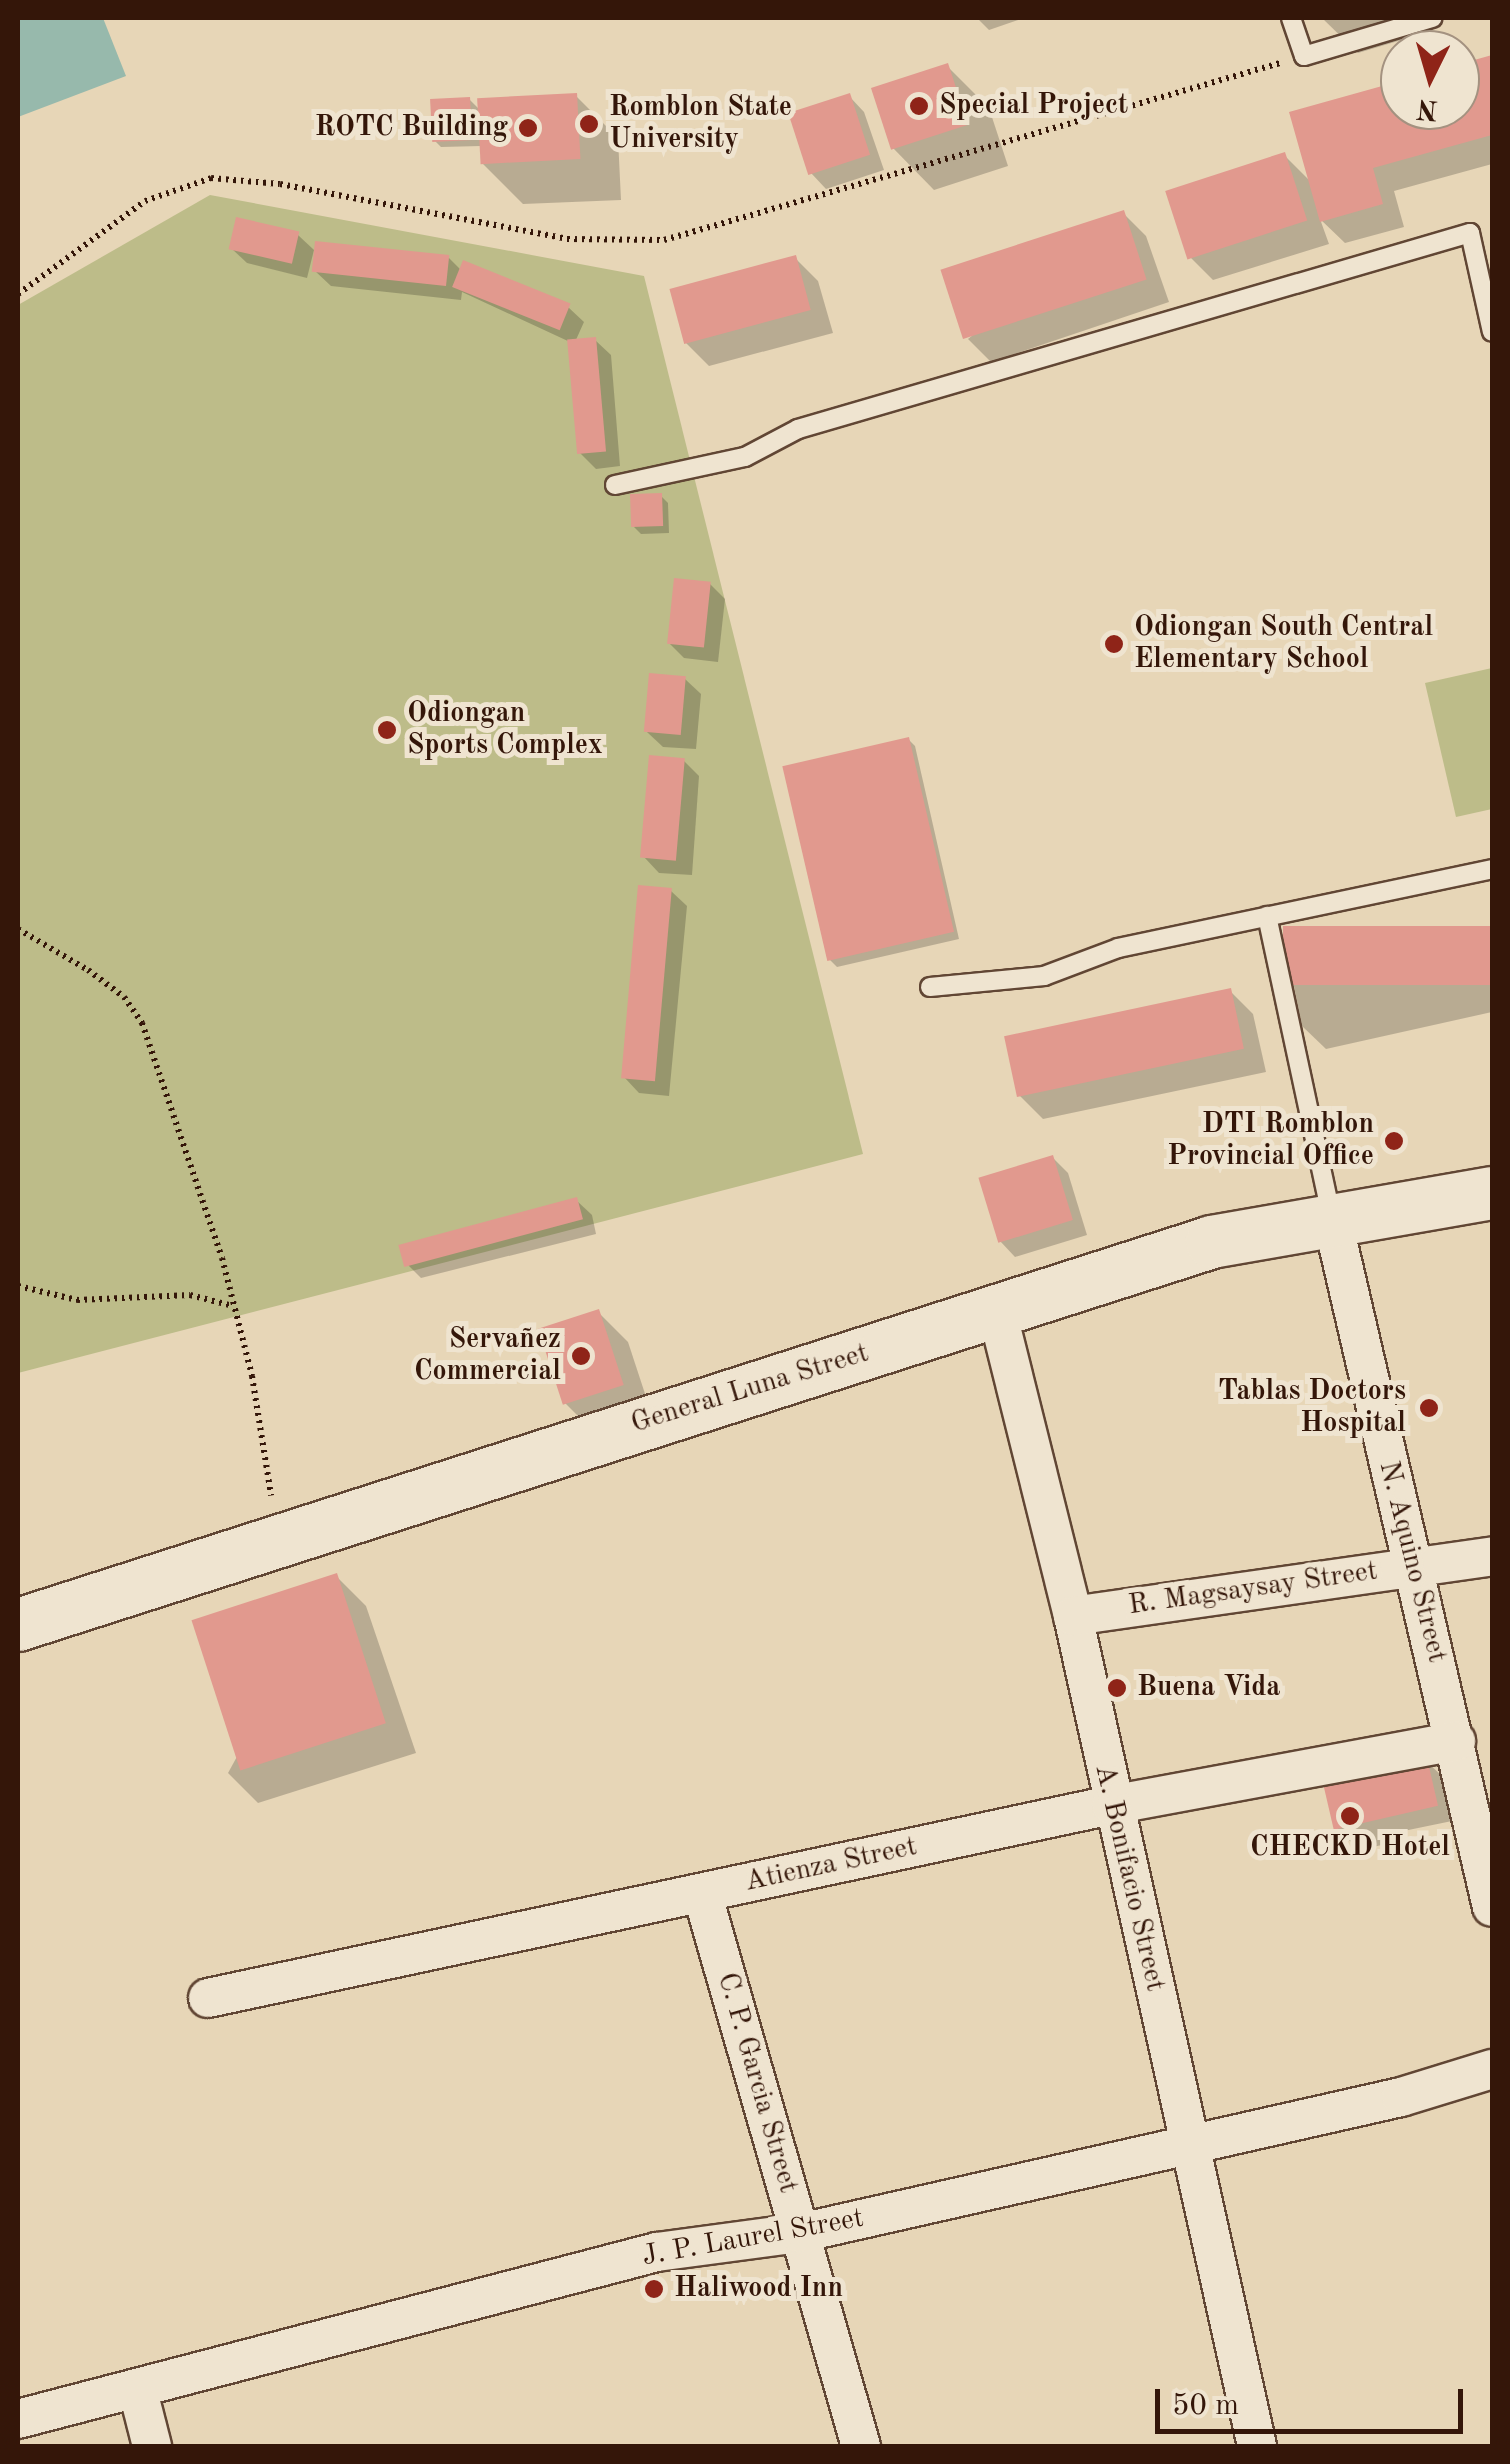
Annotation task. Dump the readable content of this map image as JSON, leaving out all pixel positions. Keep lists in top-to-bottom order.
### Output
{
  "streets": {
    "main road": ["General Luna Street"],
    "street": [
      "N. Aquino Street",
      "R. Magsaysay Street",
      "Atienza Street",
      "A. Bonifacio Street",
      "C. P. Garcia Street",
      "J. P. Laurel Street"
    ]
  },
  "crossings": [
    ["General Luna Street", "N. Aquino Street"],
    ["General Luna Street", "A. Bonifacio Street"],
    ["N. Aquino Street", "R. Magsaysay Street"],
    ["N. Aquino Street", "Atienza Street"],
    ["R. Magsaysay Street", "A. Bonifacio Street"],
    ["Atienza Street", "A. Bonifacio Street"],
    ["Atienza Street", "C. P. Garcia Street"],
    ["A. Bonifacio Street", "J. P. Laurel Street"],
    ["C. P. Garcia Street", "J. P. Laurel Street"]
  ],
  "places": [
    "Special Project",
    "Romblon State University",
    "ROTC Building",
    "Odiongan South Central Elementary School",
    "Odiongan Sports Complex",
    "DTI Romblon Provincial Office",
    "Servañez Commercial",
    "Tablas Doctors Hospital",
    "Buena Vida",
    "CHECKD Hotel",
    "Haliwood Inn"
  ],
  "scale_bar": "50 m",
  "north": "bottom"
}
